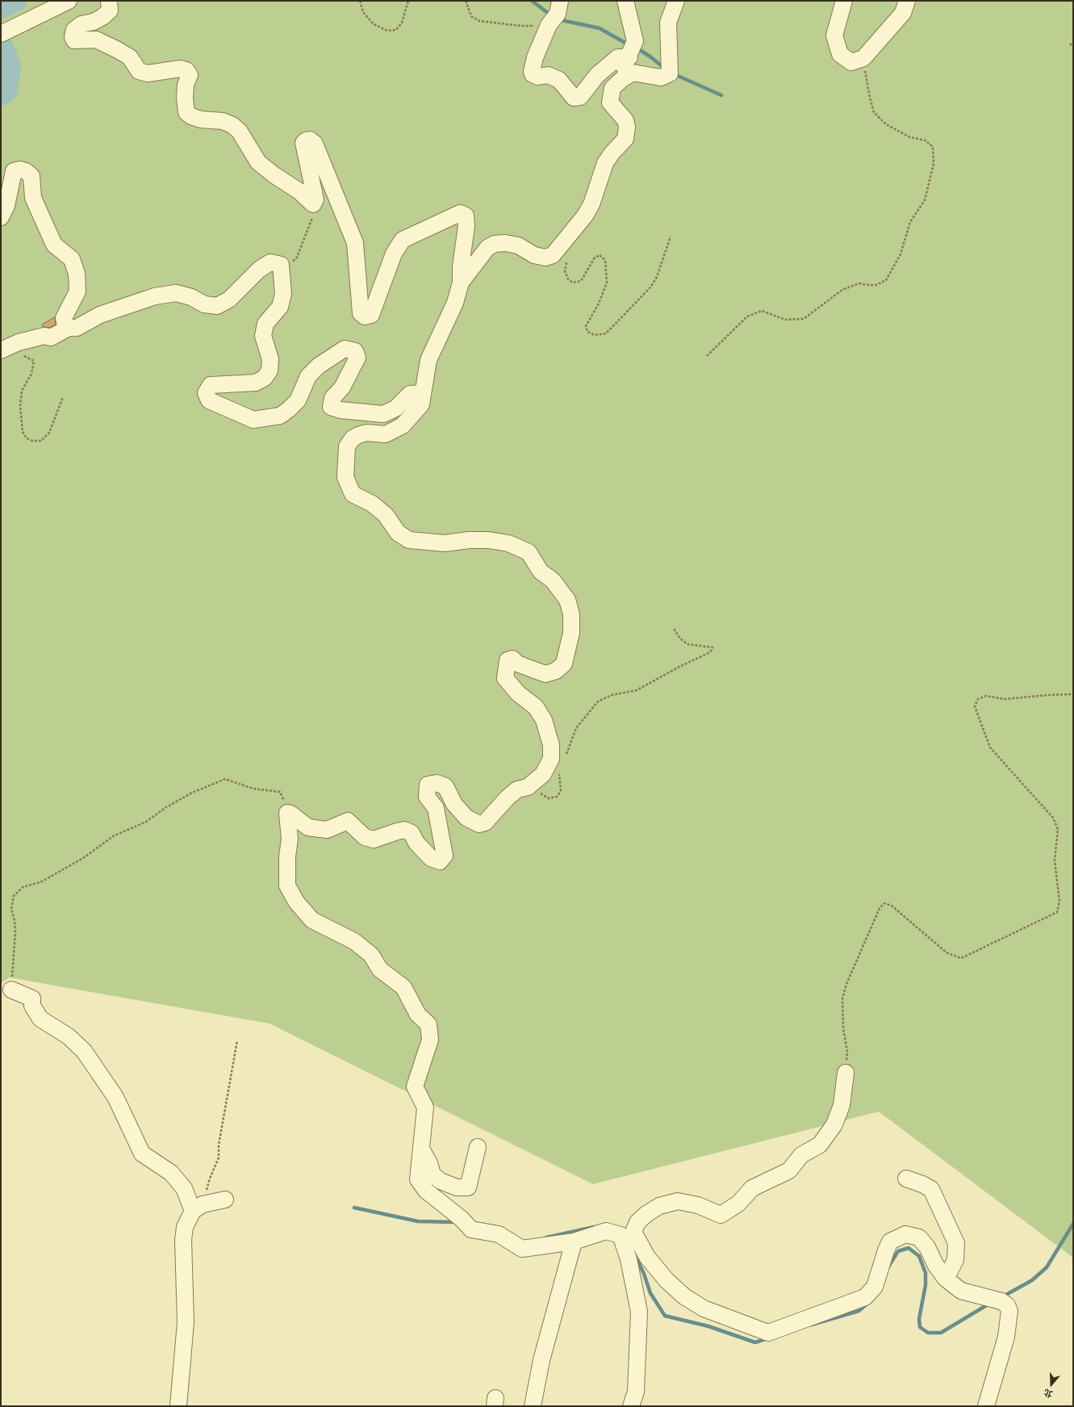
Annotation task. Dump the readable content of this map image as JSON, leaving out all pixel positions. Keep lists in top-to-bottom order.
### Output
{
  "north": "bottom"
}
